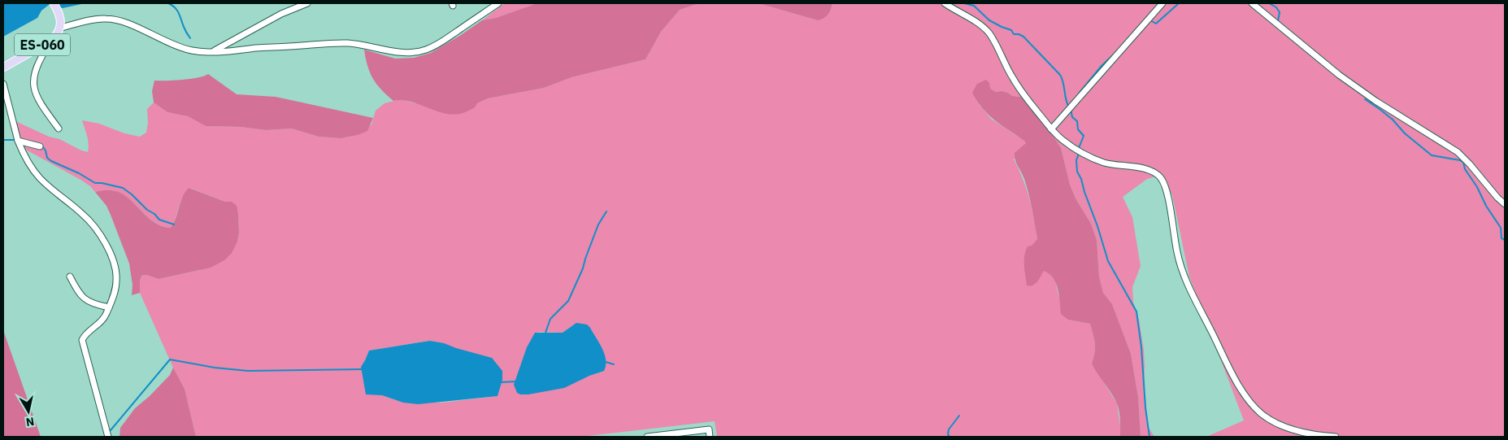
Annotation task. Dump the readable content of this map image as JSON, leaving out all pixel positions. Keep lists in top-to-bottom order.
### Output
{
  "streets": {
    "main road": ["ES-060"]
  },
  "north": "bottom"
}
